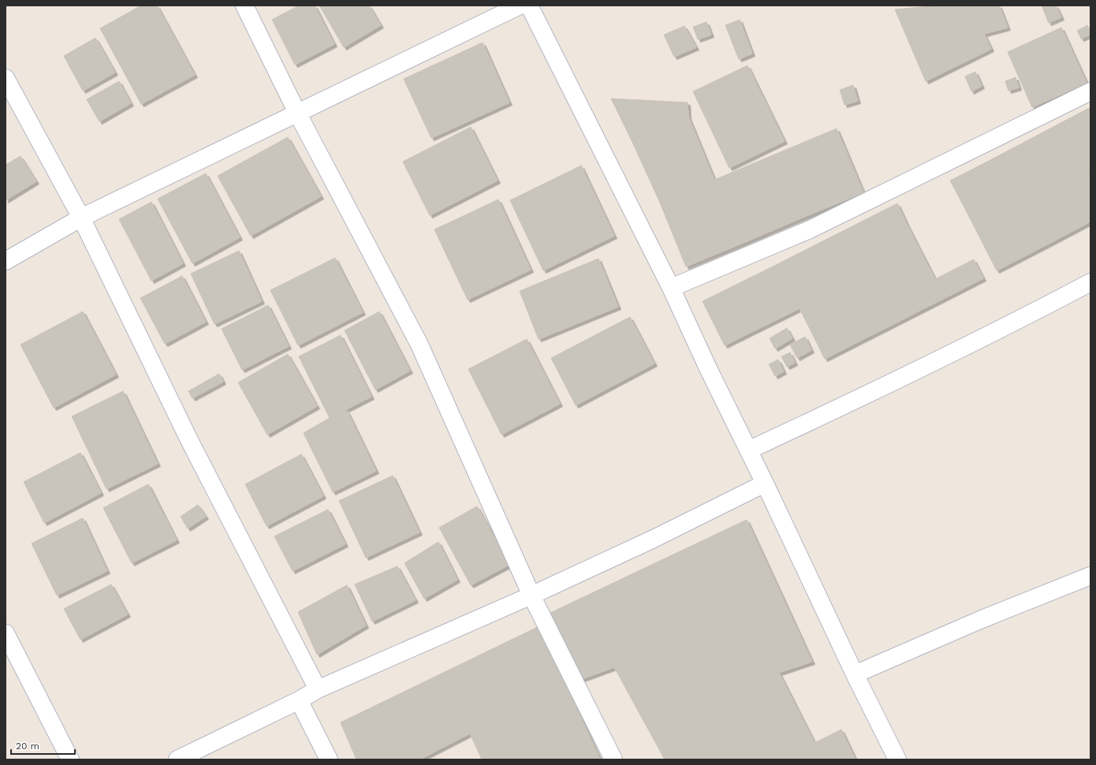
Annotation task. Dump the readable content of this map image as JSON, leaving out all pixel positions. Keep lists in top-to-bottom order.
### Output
{
  "scale_bar": "20 m"
}
